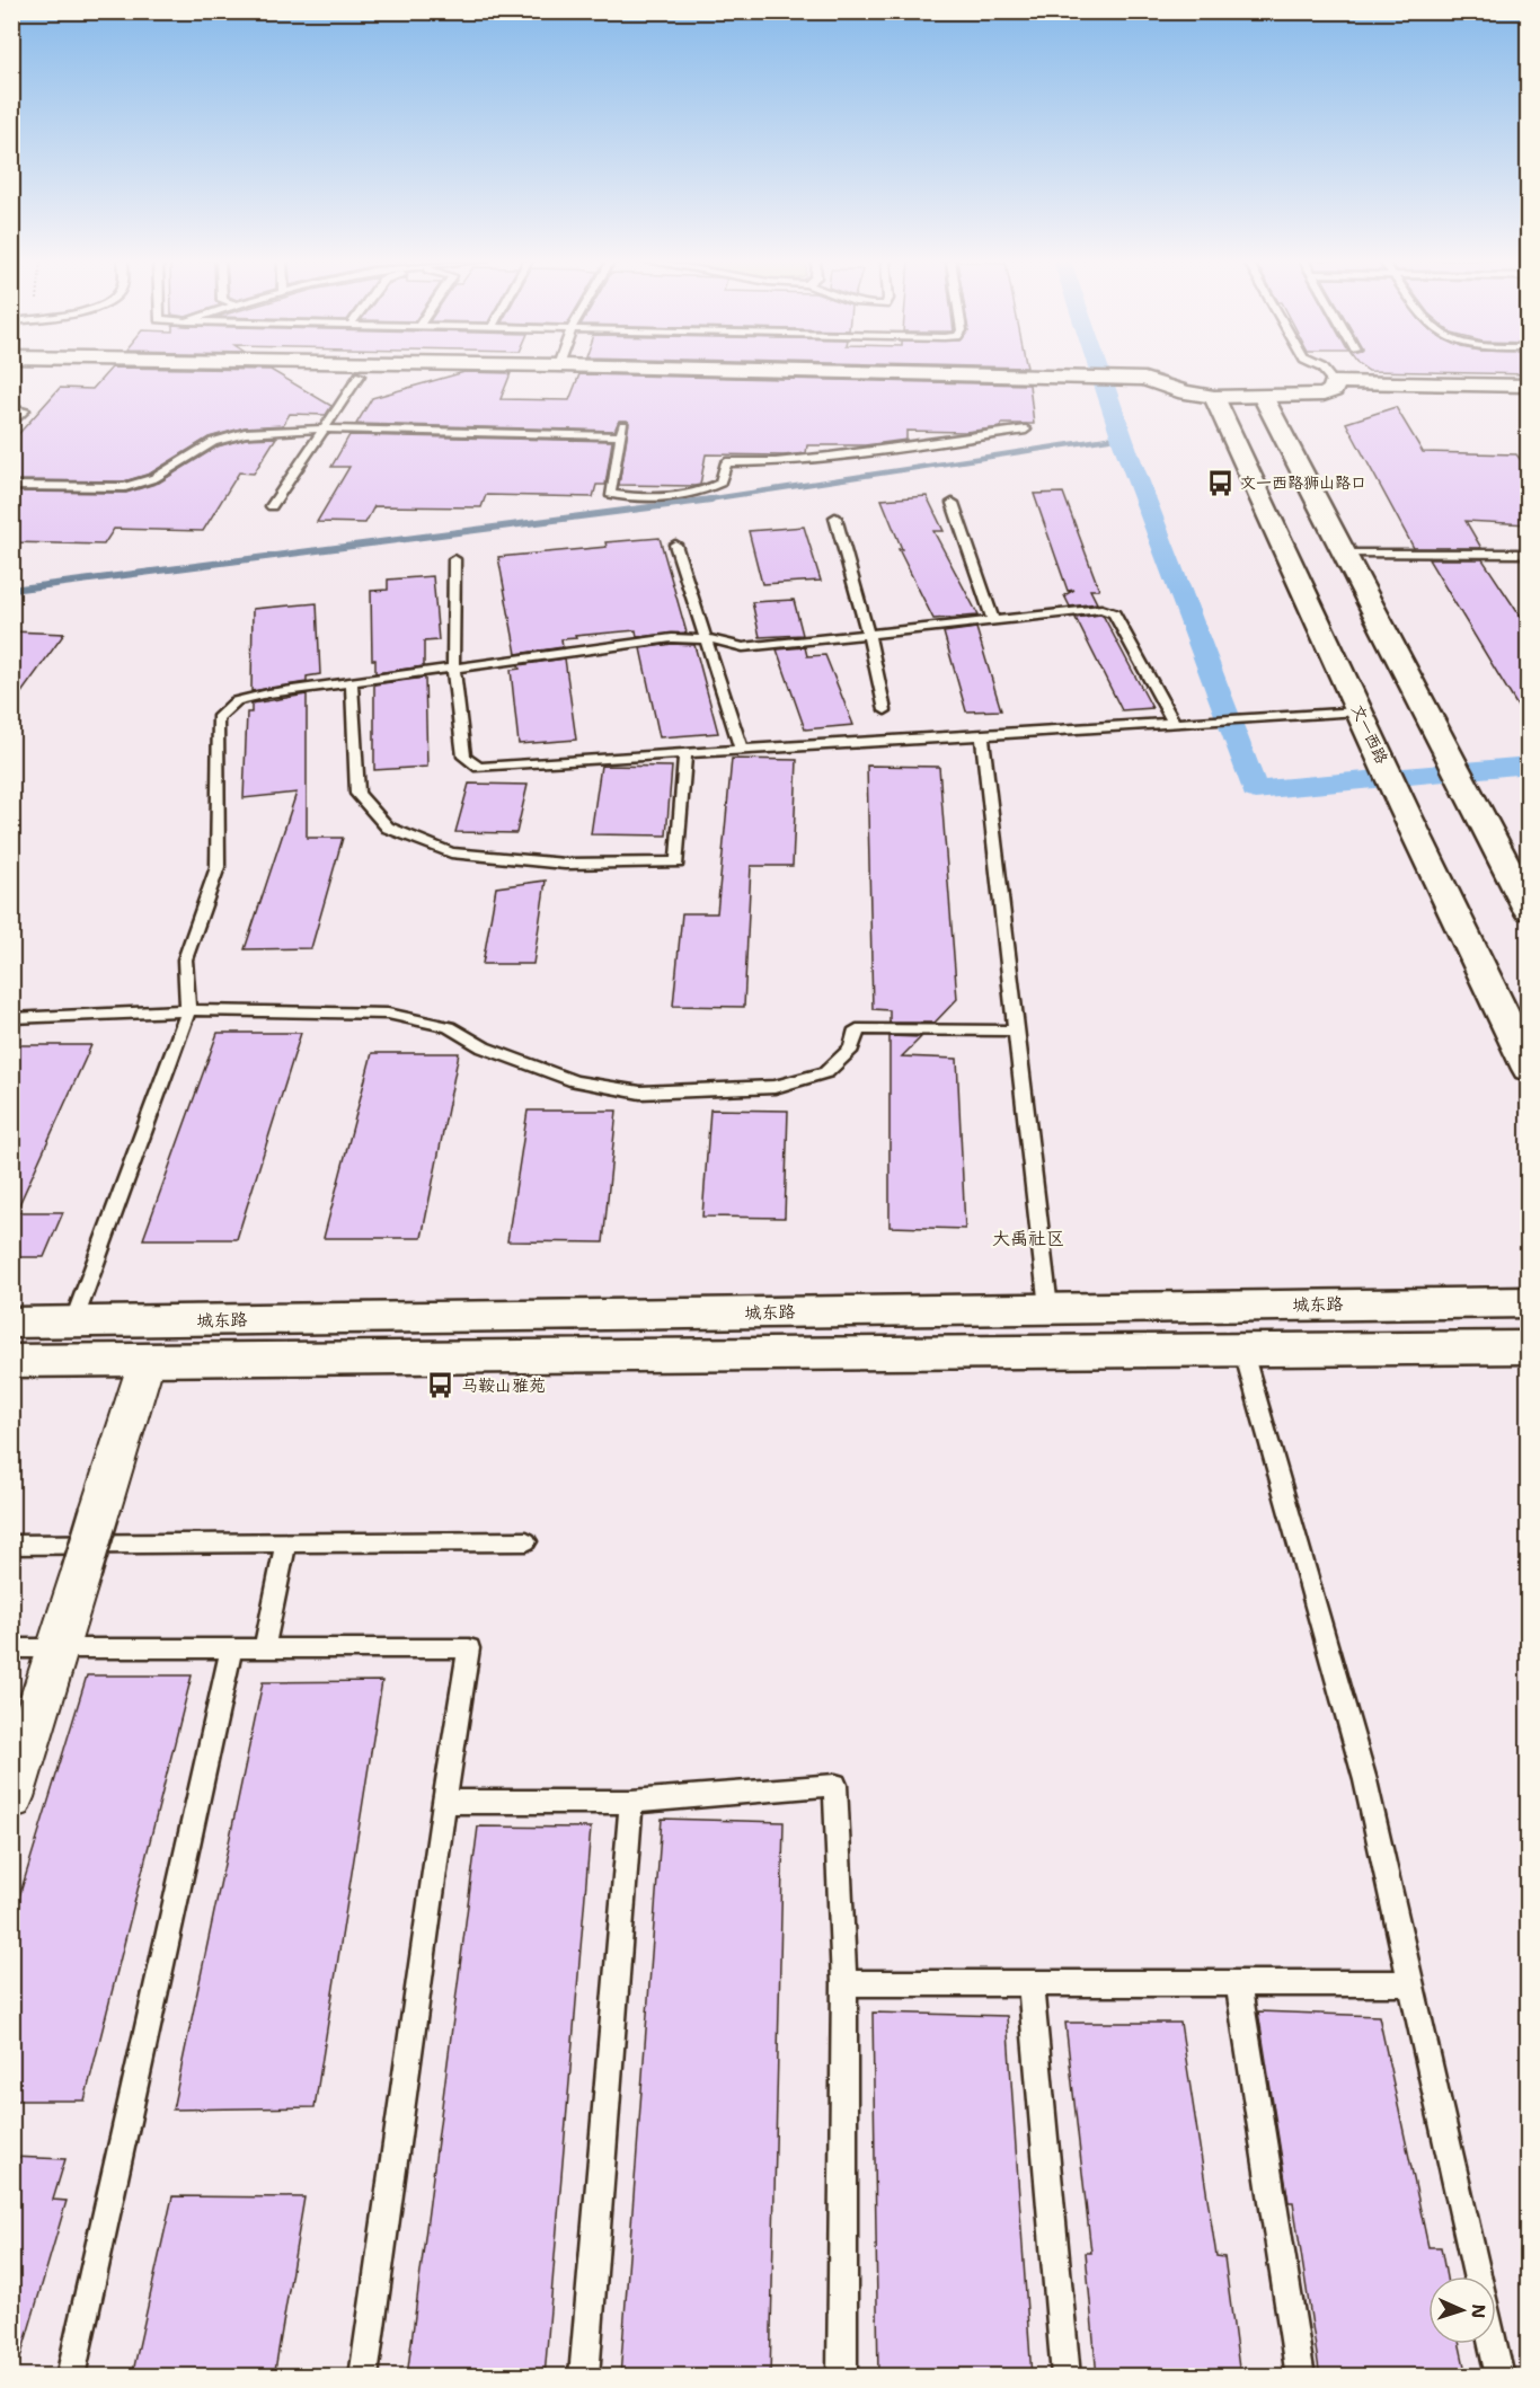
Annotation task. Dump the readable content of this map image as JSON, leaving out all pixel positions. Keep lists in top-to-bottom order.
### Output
{
  "streets": {
    "main road": ["文一西路", "城东路"]
  },
  "districts": ["大禹社区"],
  "places": {
    "bus stop": ["文一西路狮山路口", "马鞍山雅苑"]
  },
  "north": "right"
}
